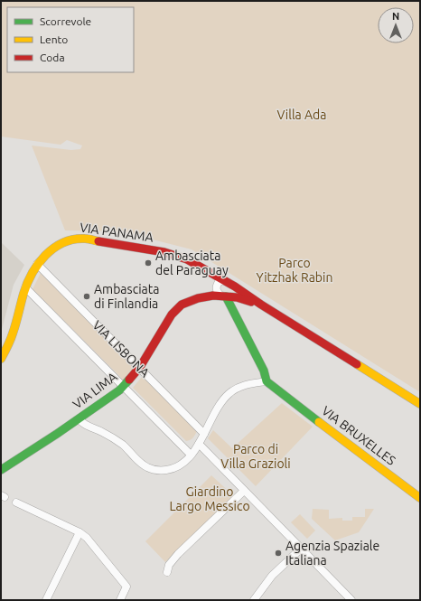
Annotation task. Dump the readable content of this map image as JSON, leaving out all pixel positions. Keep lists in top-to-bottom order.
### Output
{
  "streets": {
    "street": [
      "VIA PANAMA",
      "VIA LISBONA",
      "VIA LIMA",
      "VIA BRUXELLES"
    ]
  },
  "crossings": [
    ["VIA PANAMA", "VIA LISBONA"],
    ["VIA PANAMA", "VIA LIMA"],
    ["VIA LISBONA", "VIA LIMA"]
  ],
  "parks": [
    "Villa Ada",
    "Parco Yitzhak Rabin",
    "Parco di Villa Grazioli",
    "Giardino Largo Messico"
  ],
  "places": ["Ambasciata del Paraguay", "Ambasciata di Finlandia", "Agenzia Spaziale Italiana"],
  "legend": ["Scorrevole", "Lento", "Coda"],
  "north": "top"
}
